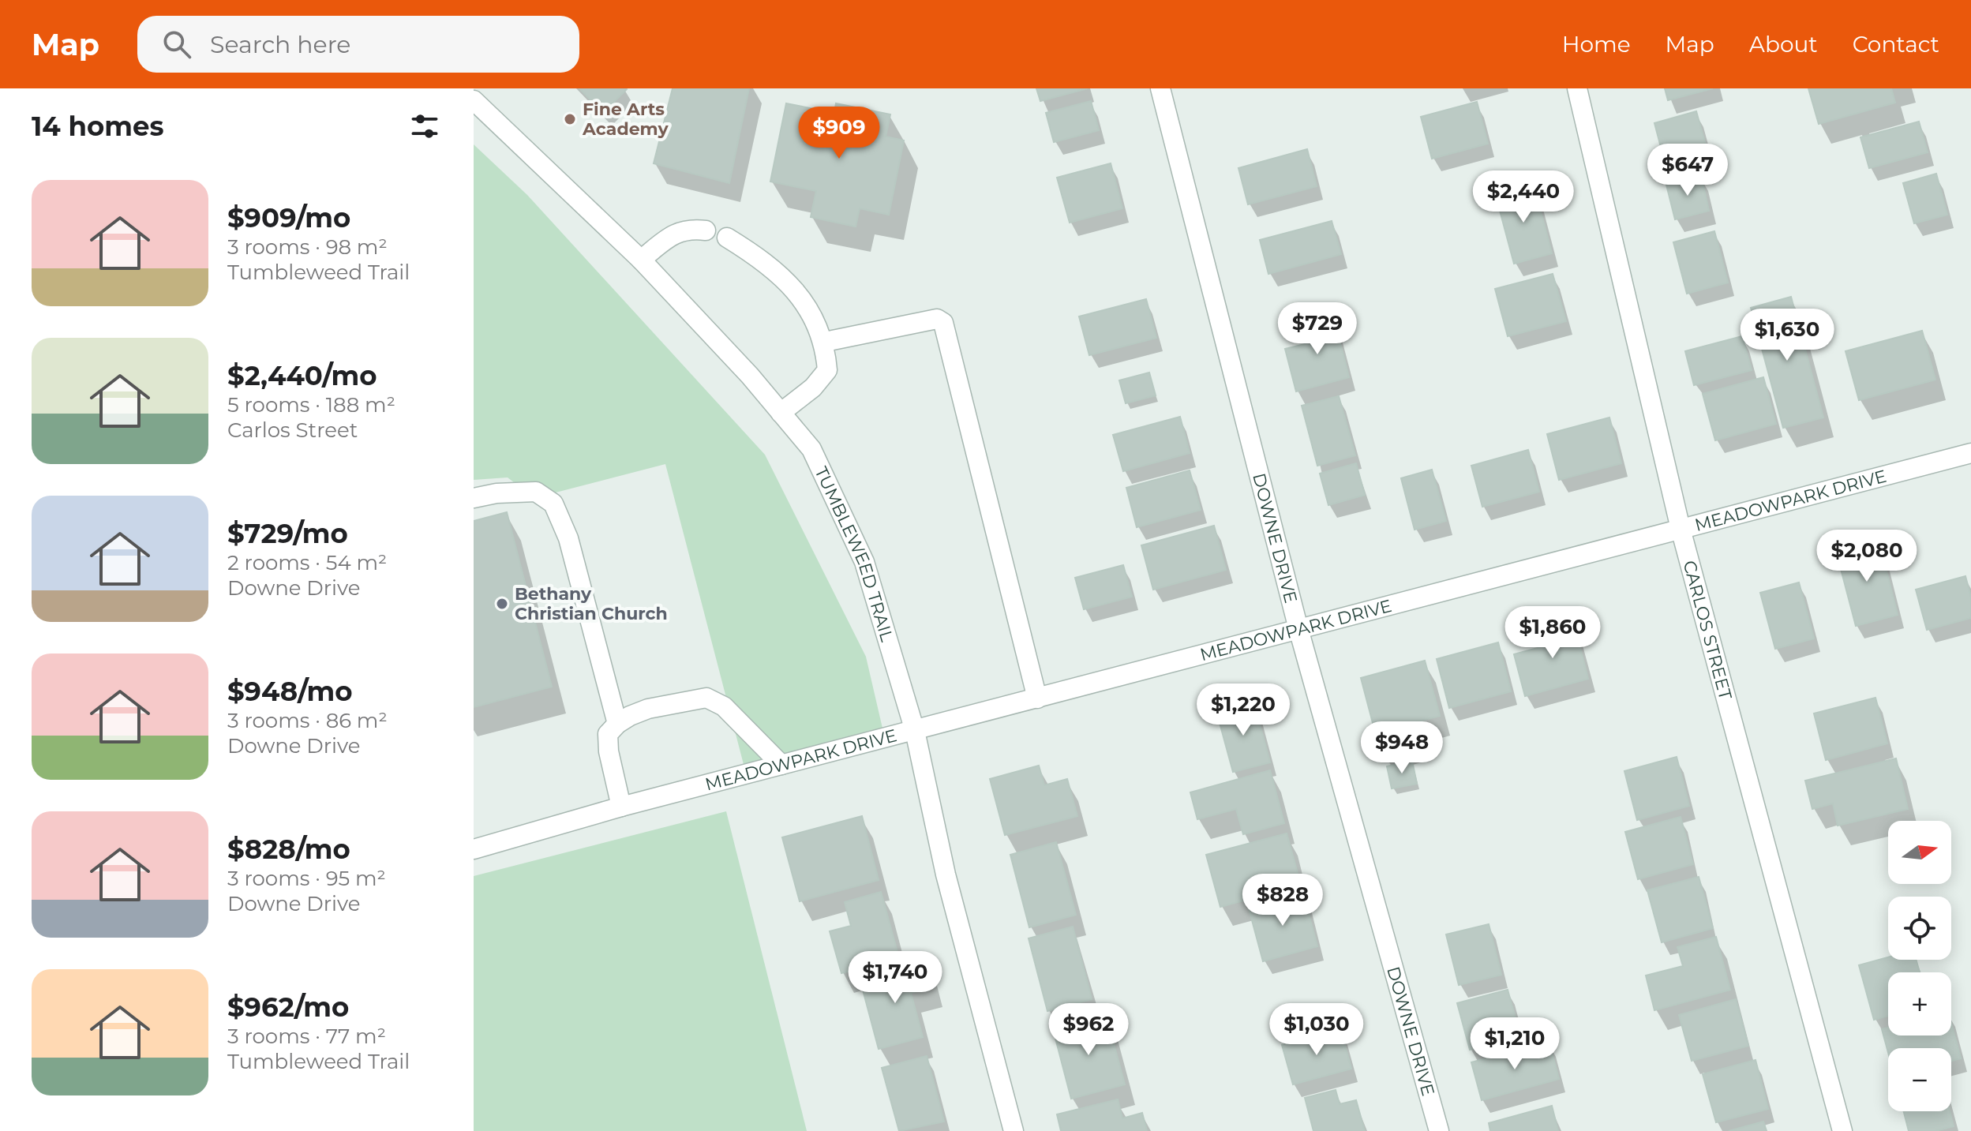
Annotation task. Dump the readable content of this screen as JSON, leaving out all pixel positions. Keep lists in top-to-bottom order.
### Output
{
  "streets": {
    "street": [
      "MEADOWPARK DRIVE",
      "DOWNE DRIVE",
      "TUMBLEWEED TRAIL",
      "CARLOS STREET"
    ]
  },
  "crossings": [
    ["MEADOWPARK DRIVE", "DOWNE DRIVE"],
    ["MEADOWPARK DRIVE", "TUMBLEWEED TRAIL"],
    ["MEADOWPARK DRIVE", "CARLOS STREET"]
  ],
  "places": ["Fine Arts Academy", "Bethany Christian Church"],
  "north": "right",
  "page": {
    "header": "Map",
    "search": "Search here",
    "nav": [
      "Home",
      "Map",
      "About",
      "Contact"
    ],
    "heading": "14 homes",
    "price": [
      "$909",
      "$647",
      "$2,440",
      "$729",
      "$1,630",
      "$2,080",
      "$1,860",
      "$1,220",
      "$948",
      "$828",
      "$1,740",
      "$962",
      "$1,030",
      "$1,210"
    ],
    "list": [
      {
        "name": "$909/mo",
        "note": "3 rooms · 98 m² · Tumbleweed Trail"
      },
      {
        "name": "$2,440/mo",
        "note": "5 rooms · 188 m² · Carlos Street"
      },
      {
        "name": "$729/mo",
        "note": "2 rooms · 54 m² · Downe Drive"
      },
      {
        "name": "$948/mo",
        "note": "3 rooms · 86 m² · Downe Drive"
      },
      {
        "name": "$828/mo",
        "note": "3 rooms · 95 m² · Downe Drive"
      },
      {
        "name": "$962/mo",
        "note": "3 rooms · 77 m² · Tumbleweed Trail"
      }
    ],
    "map_buttons": ["+", "−"]
  }
}
